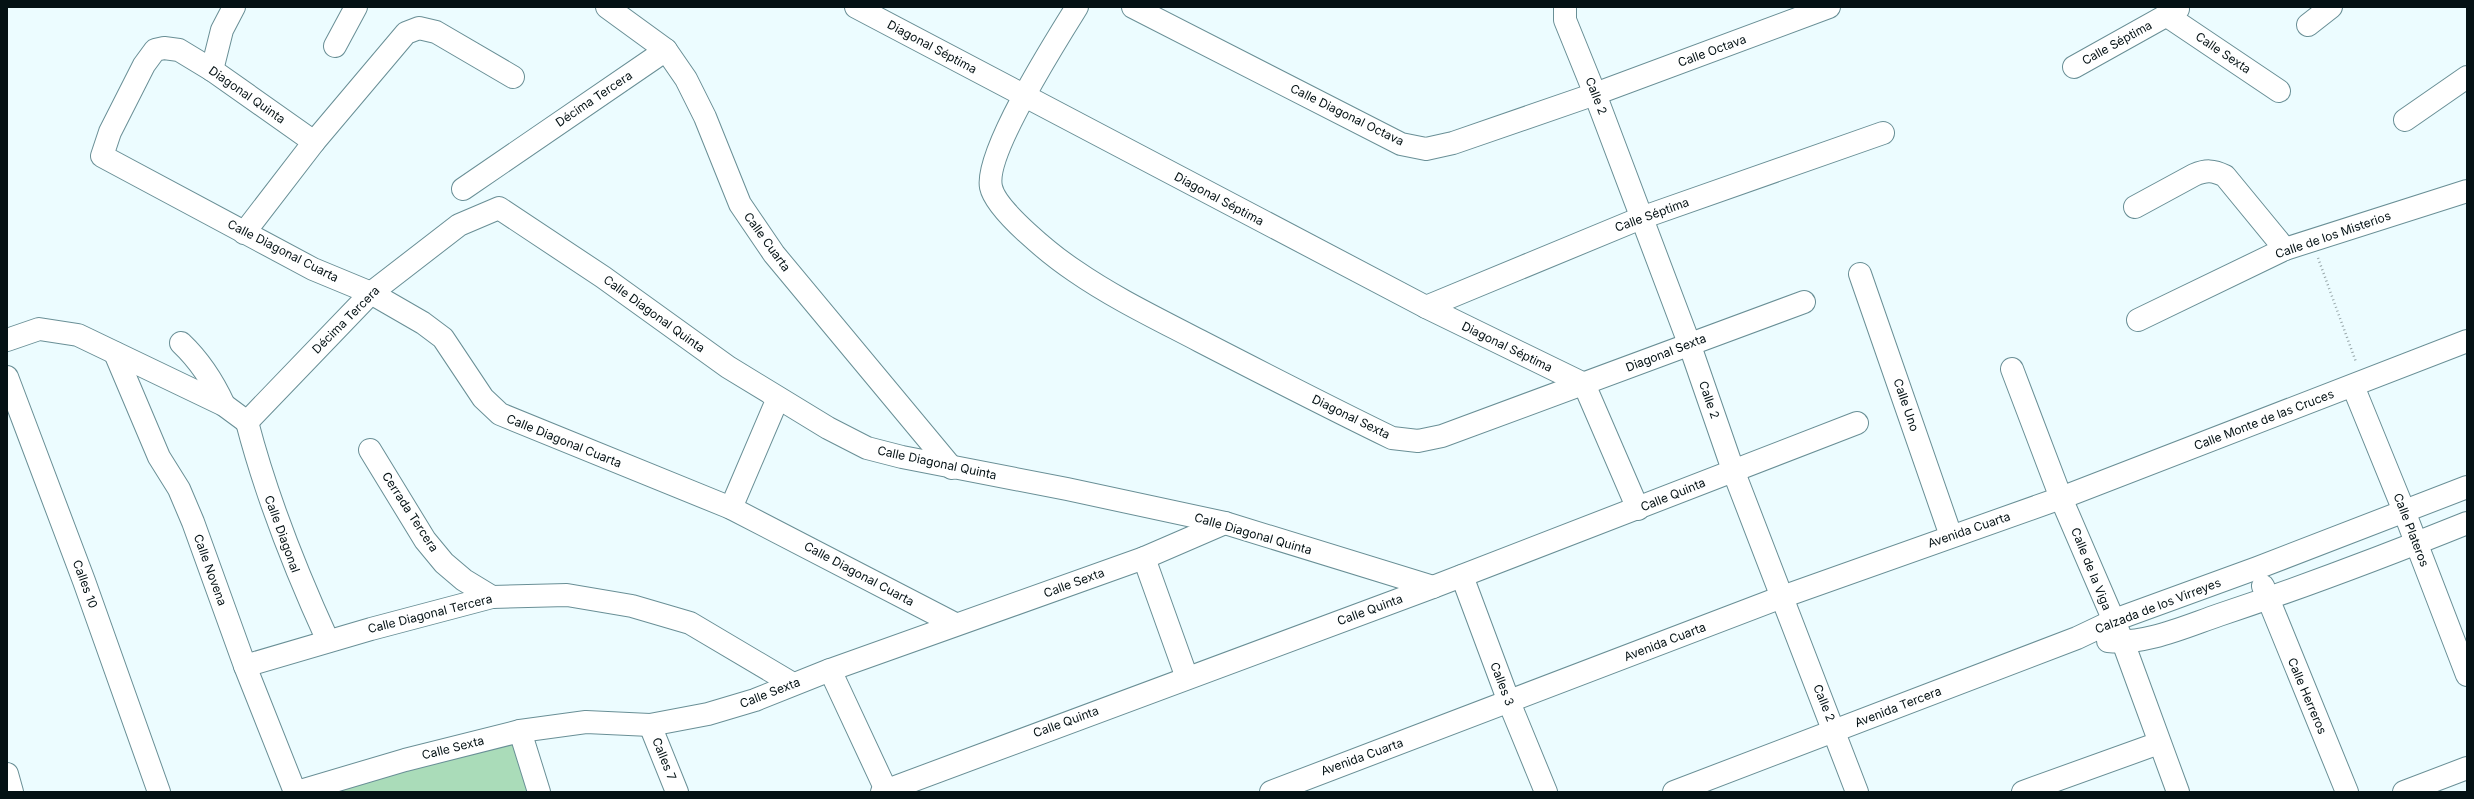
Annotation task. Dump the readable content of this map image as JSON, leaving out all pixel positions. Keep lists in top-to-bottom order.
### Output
{
  "streets": {
    "street": [
      "Calle Séptima",
      "Diagonal Séptima",
      "Calle Octava",
      "Calle Sexta",
      "Diagonal Quinta",
      "Calle 2",
      "Décima Tercera",
      "Calle Diagonal Octava",
      "Calle de los Misterios",
      "Calle Cuarta",
      "Calle Diagonal Cuarta",
      "Calle Diagonal Quinta",
      "Diagonal Sexta",
      "Calle Uno",
      "Calle Monte de las Cruces",
      "Calle Quinta",
      "Cerrada Tercera",
      "Avenida Cuarta",
      "Calle Plateros",
      "Calle Diagonal",
      "Calle de la Viga",
      "Calle Novena",
      "Calles 10",
      "Calzada de los Virreyes",
      "Calle Diagonal Tercera",
      "Calles 3",
      "Calle Herreros",
      "Avenida Tercera",
      "Calles 7"
    ]
  },
  "crossings": [
    ["Calle Séptima", "Diagonal Séptima"],
    ["Calle Séptima", "Calle Sexta"],
    ["Calle Séptima", "Calle 2"],
    ["Diagonal Séptima", "Diagonal Sexta"],
    ["Calle Octava", "Calle 2"],
    ["Calle Octava", "Calle Diagonal Octava"],
    ["Calle Sexta", "Calle Diagonal Cuarta"],
    ["Calle Sexta", "Calle Diagonal Quinta"],
    ["Calle Sexta", "Calle Novena"],
    ["Calle Sexta", "Calle Diagonal Tercera"],
    ["Calle Sexta", "Calles 7"],
    ["Diagonal Quinta", "Calle Diagonal Cuarta"],
    ["Calle 2", "Calle Diagonal Octava"],
    ["Calle 2", "Diagonal Sexta"],
    ["Calle 2", "Calle Quinta"],
    ["Calle 2", "Avenida Cuarta"],
    ["Calle 2", "Avenida Tercera"],
    ["Décima Tercera", "Calle Cuarta"],
    ["Décima Tercera", "Calle Diagonal Cuarta"],
    ["Décima Tercera", "Calle Diagonal Quinta"],
    ["Décima Tercera", "Calle Diagonal"],
    ["Calle Cuarta", "Calle Diagonal Quinta"],
    ["Calle Diagonal Quinta", "Calle Quinta"],
    ["Calle Uno", "Avenida Cuarta"],
    ["Calle Monte de las Cruces", "Avenida Cuarta"],
    ["Calle Monte de las Cruces", "Calle Plateros"],
    ["Calle Monte de las Cruces", "Calle de la Viga"],
    ["Calle Quinta", "Calles 3"],
    ["Cerrada Tercera", "Calle Diagonal Tercera"],
    ["Avenida Cuarta", "Calle de la Viga"],
    ["Avenida Cuarta", "Calles 3"],
    ["Calle Plateros", "Calzada de los Virreyes"],
    ["Calle Diagonal", "Calle Diagonal Tercera"],
    ["Calle de la Viga", "Calzada de los Virreyes"],
    ["Calle Novena", "Calle Diagonal Tercera"],
    ["Calzada de los Virreyes", "Calle Herreros"],
    ["Calzada de los Virreyes", "Avenida Tercera"]
  ]
}
